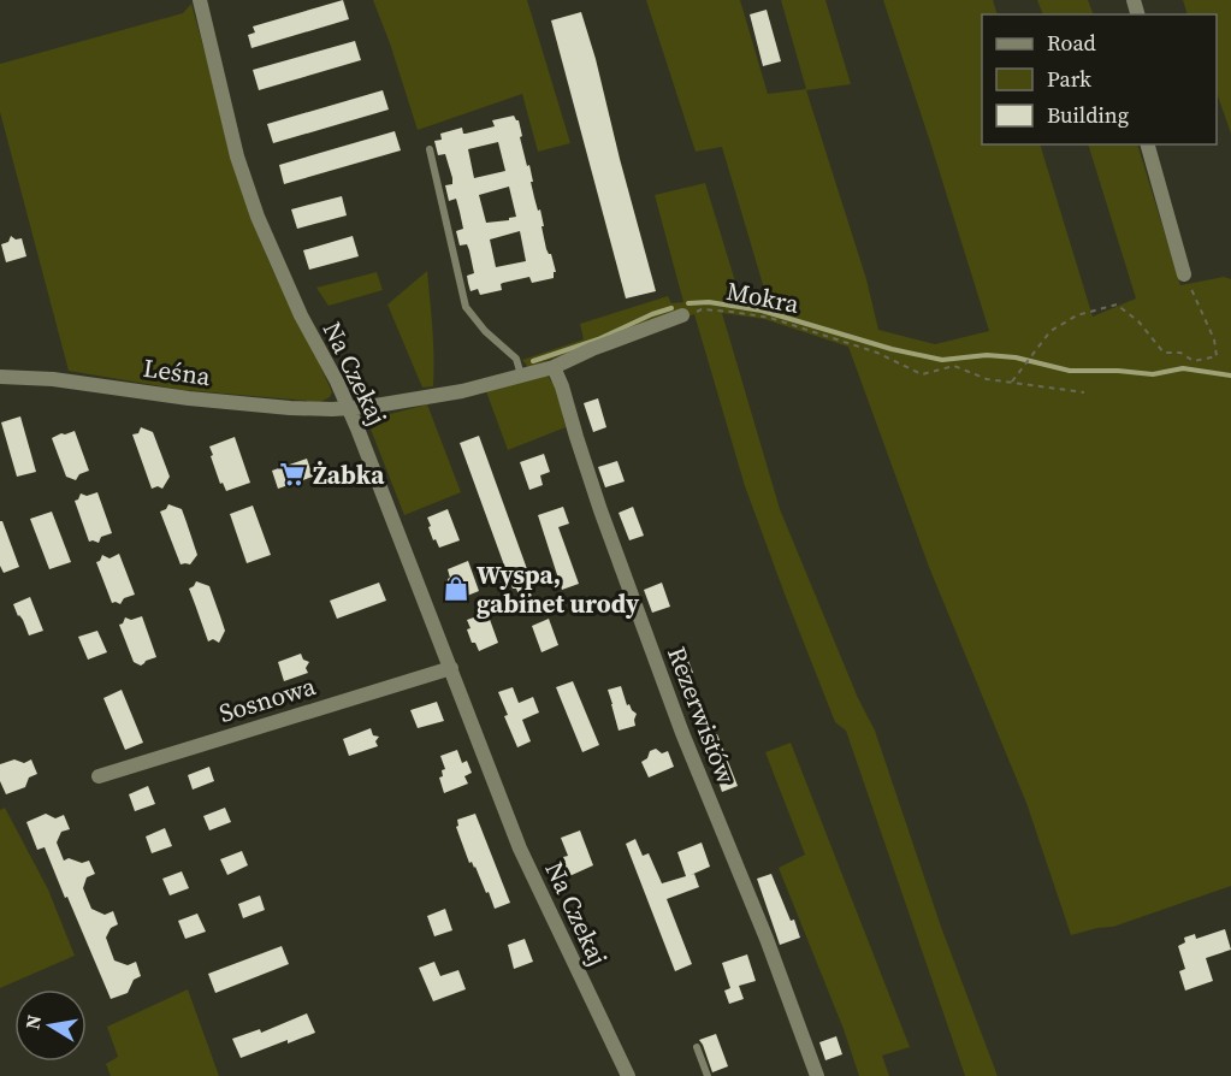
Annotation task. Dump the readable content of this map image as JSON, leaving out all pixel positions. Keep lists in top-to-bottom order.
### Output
{
  "streets": {
    "street": [
      "Leśna",
      "Na Czekaj",
      "Sosnowa",
      "Rezerwistów"
    ],
    "path": ["Mokra"]
  },
  "crossings": [
    ["Leśna", "Na Czekaj"],
    ["Na Czekaj", "Sosnowa"]
  ],
  "places": {
    "supermarket": ["Żabka"],
    "shop": ["Wyspa, gabinet urody"]
  },
  "legend": ["Road", "Park", "Building"],
  "north": "left"
}
